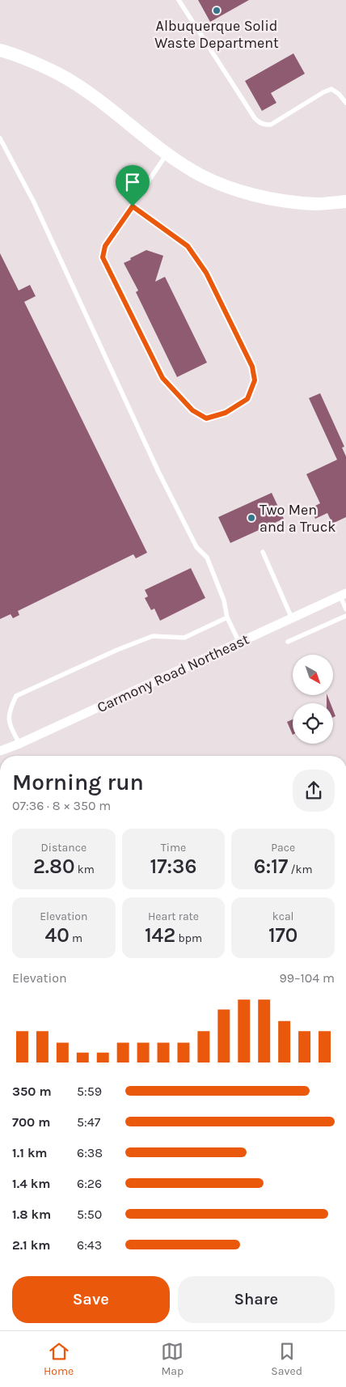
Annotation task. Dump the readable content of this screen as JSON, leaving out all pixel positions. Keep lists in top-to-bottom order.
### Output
{
  "streets": {
    "street": ["Carmony Road Northeast"]
  },
  "places": ["Albuquerque Solid Waste Department", "Two Men and a Truck"],
  "north": "bottom right",
  "page": {
    "heading": ["Morning run", "07:36 · 8 × 350 m"],
    "stats": [
      ["Distance", "2.80 km"],
      ["Time", "17:36"],
      ["Pace", "6:17 /km"],
      ["Elevation", "40 m"],
      ["Heart rate", "142 bpm"],
      ["kcal", "170"]
    ],
    "chart": ["Elevation", "99–104 m"],
    "list": [
      {
        "name": "350 m",
        "note": "5:59"
      },
      {
        "name": "700 m",
        "note": "5:47"
      },
      {
        "name": "1.1 km",
        "note": "6:38"
      },
      {
        "name": "1.4 km",
        "note": "6:26"
      },
      {
        "name": "1.8 km",
        "note": "5:50"
      },
      {
        "name": "2.1 km",
        "note": "6:43"
      }
    ],
    "buttons": ["Save", "Share"],
    "tabs": ["Home", "Map", "Saved"]
  }
}
